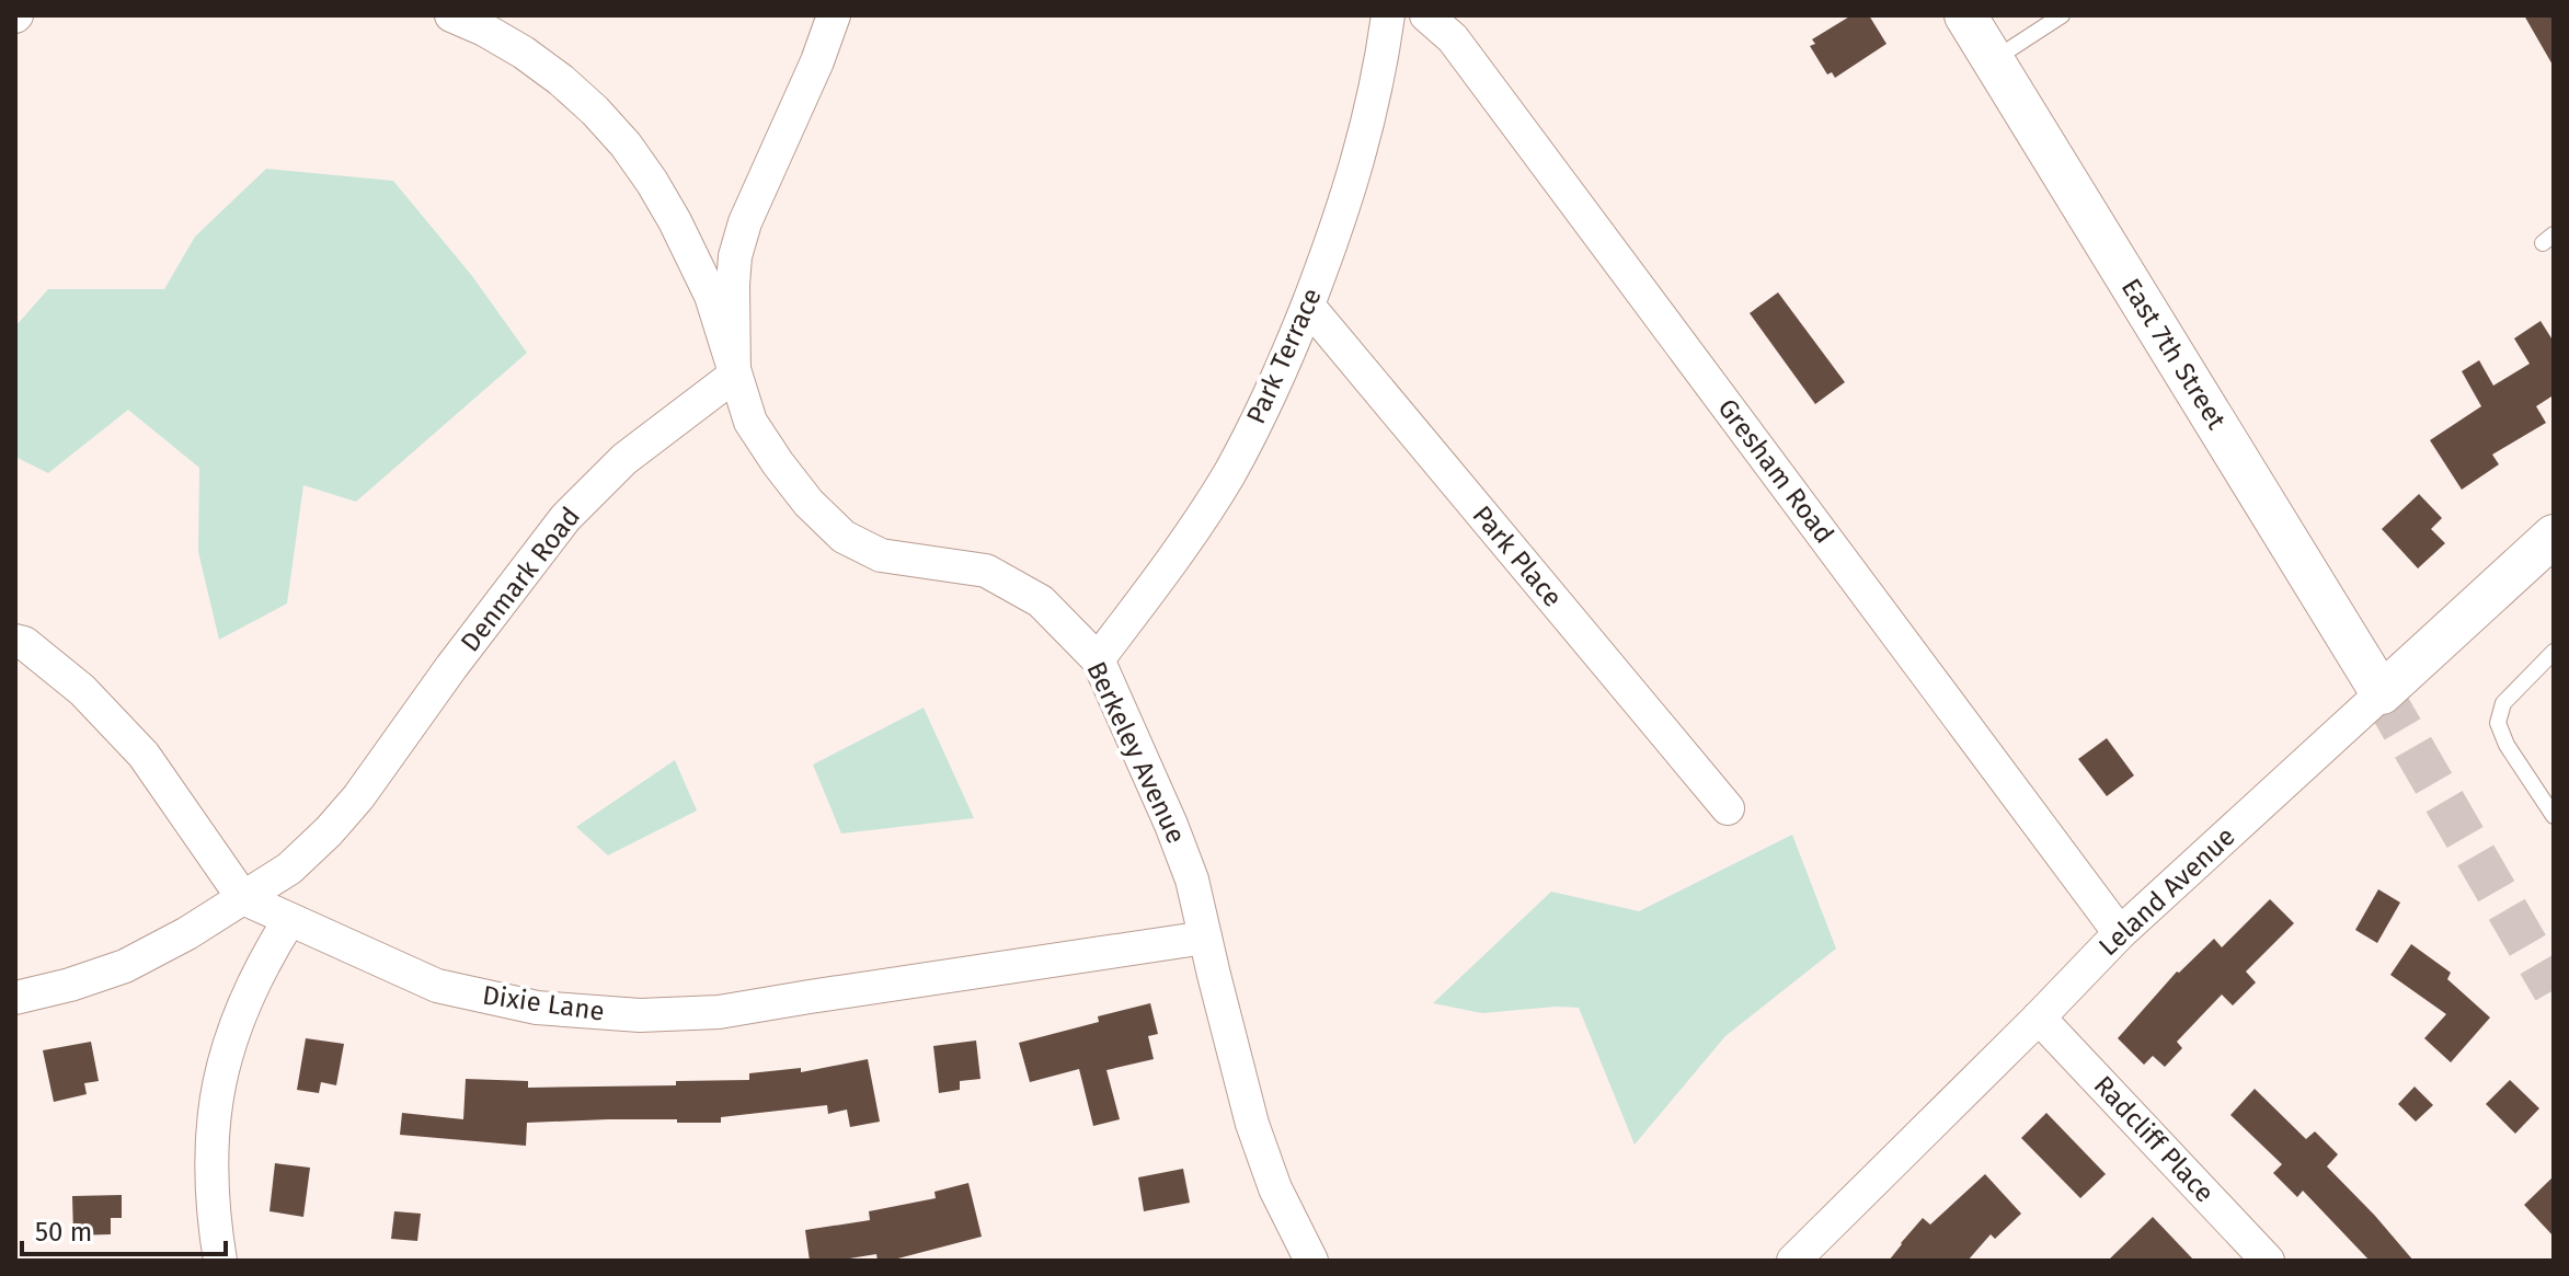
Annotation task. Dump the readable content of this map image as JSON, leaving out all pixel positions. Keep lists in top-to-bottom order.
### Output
{
  "streets": {
    "street": [
      "East 7th Street",
      "Park Terrace",
      "Gresham Road",
      "Park Place",
      "Denmark Road",
      "Berkeley Avenue",
      "Leland Avenue",
      "Dixie Lane",
      "Radcliff Place"
    ]
  },
  "crossings": [
    ["East 7th Street", "Leland Avenue"],
    ["Park Terrace", "Park Place"],
    ["Park Terrace", "Berkeley Avenue"],
    ["Gresham Road", "Leland Avenue"],
    ["Denmark Road", "Berkeley Avenue"],
    ["Denmark Road", "Dixie Lane"],
    ["Berkeley Avenue", "Dixie Lane"],
    ["Leland Avenue", "Radcliff Place"]
  ],
  "scale_bar": "50 m"
}
